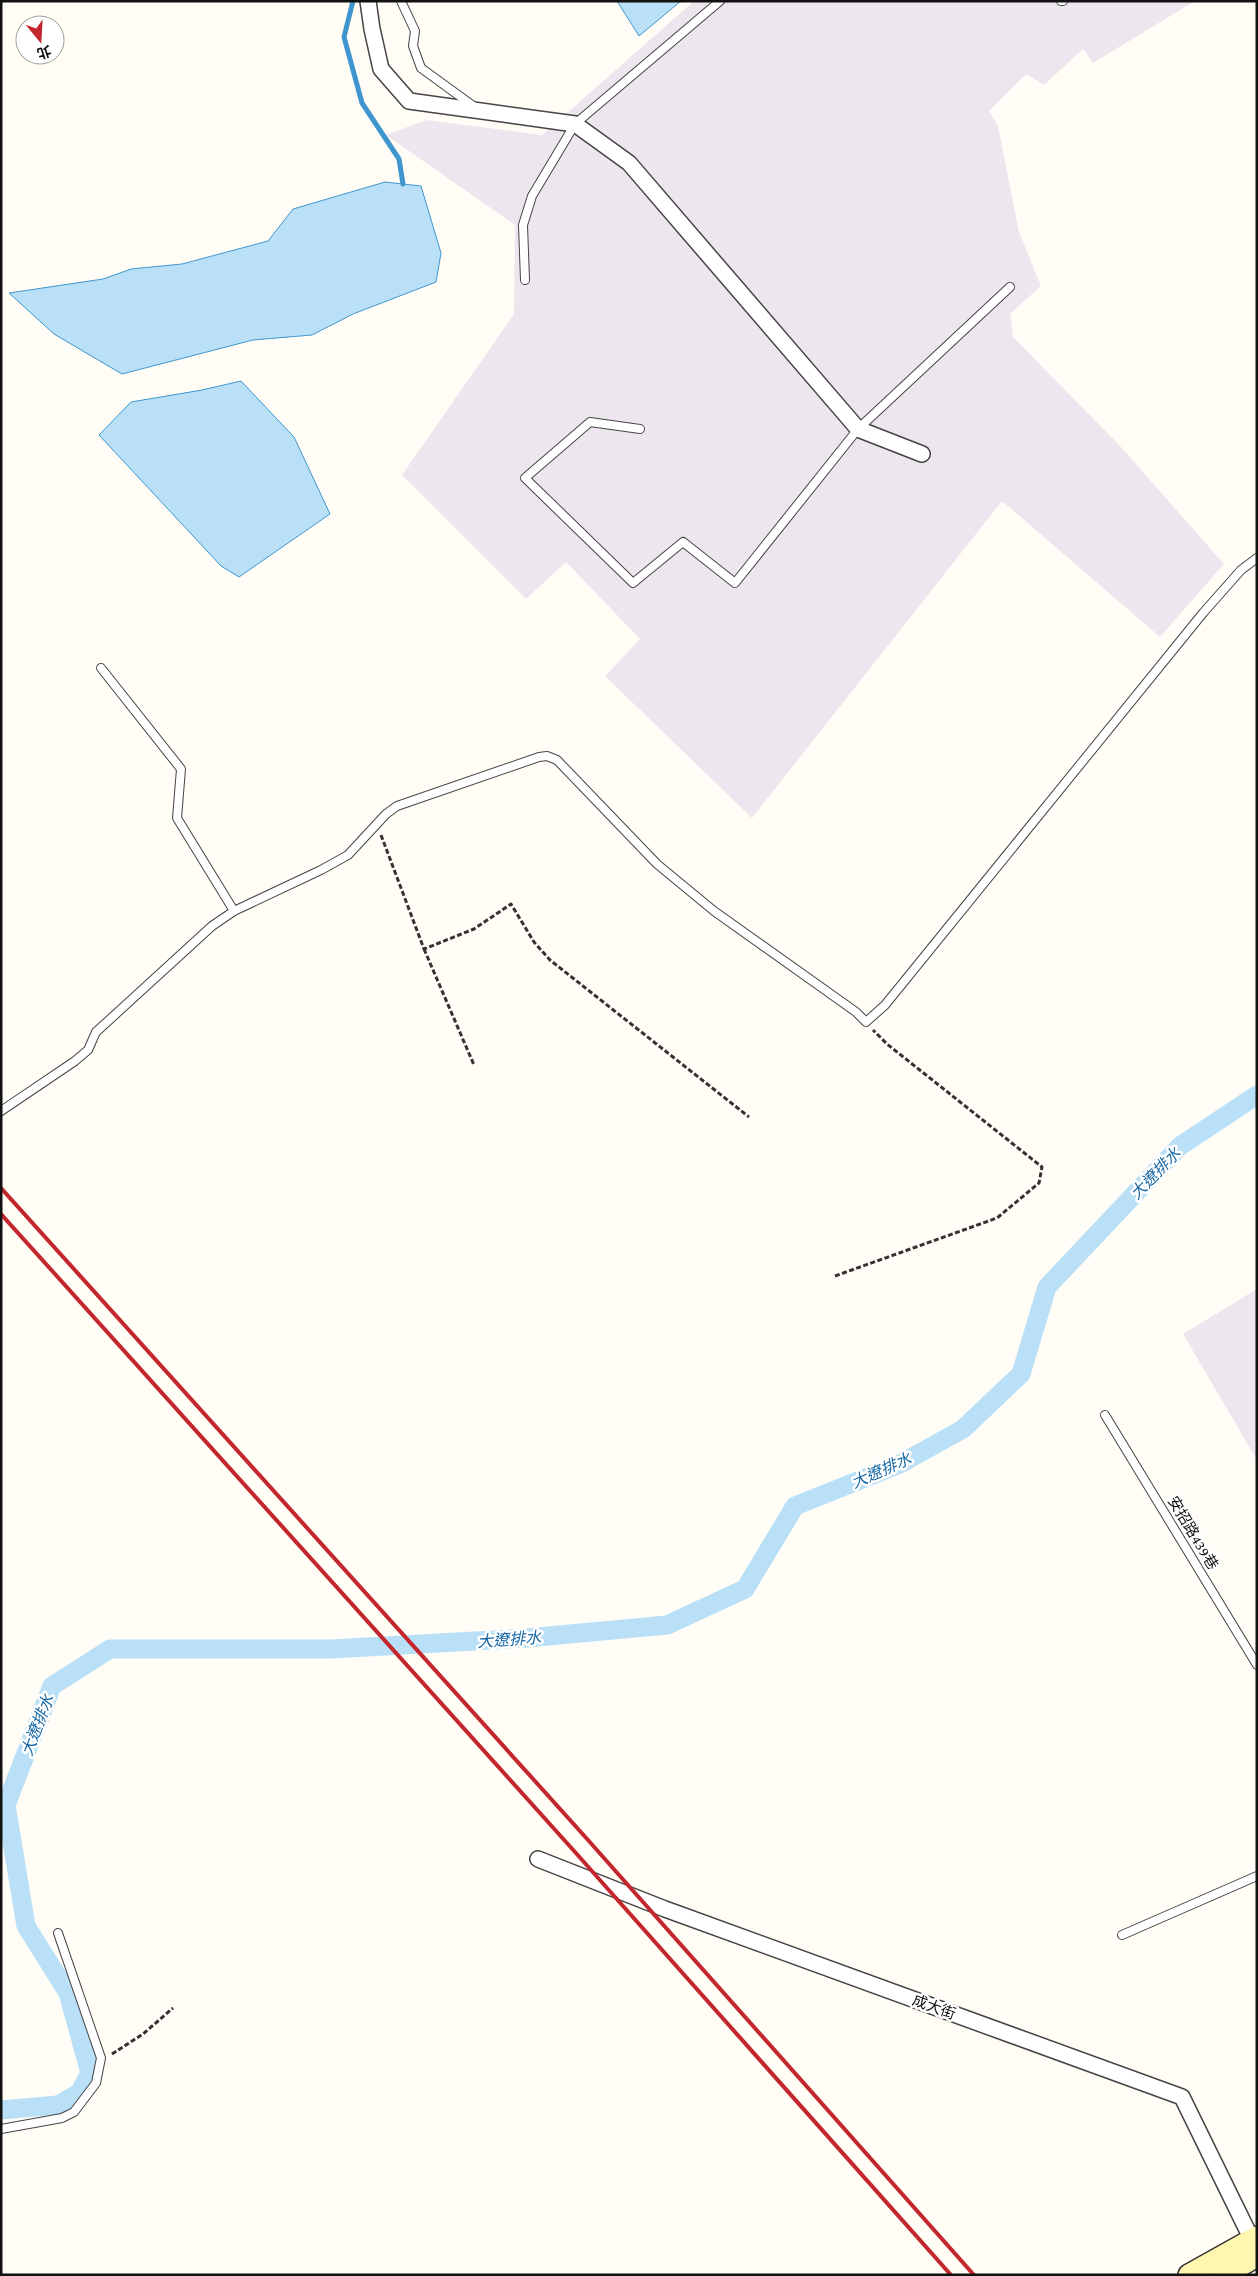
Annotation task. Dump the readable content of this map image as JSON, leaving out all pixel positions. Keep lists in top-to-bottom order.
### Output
{
  "streets": {
    "street": ["成大街"],
    "lane": ["安招路439巷"]
  },
  "water": ["大遼排水"],
  "north": "bottom"
}
